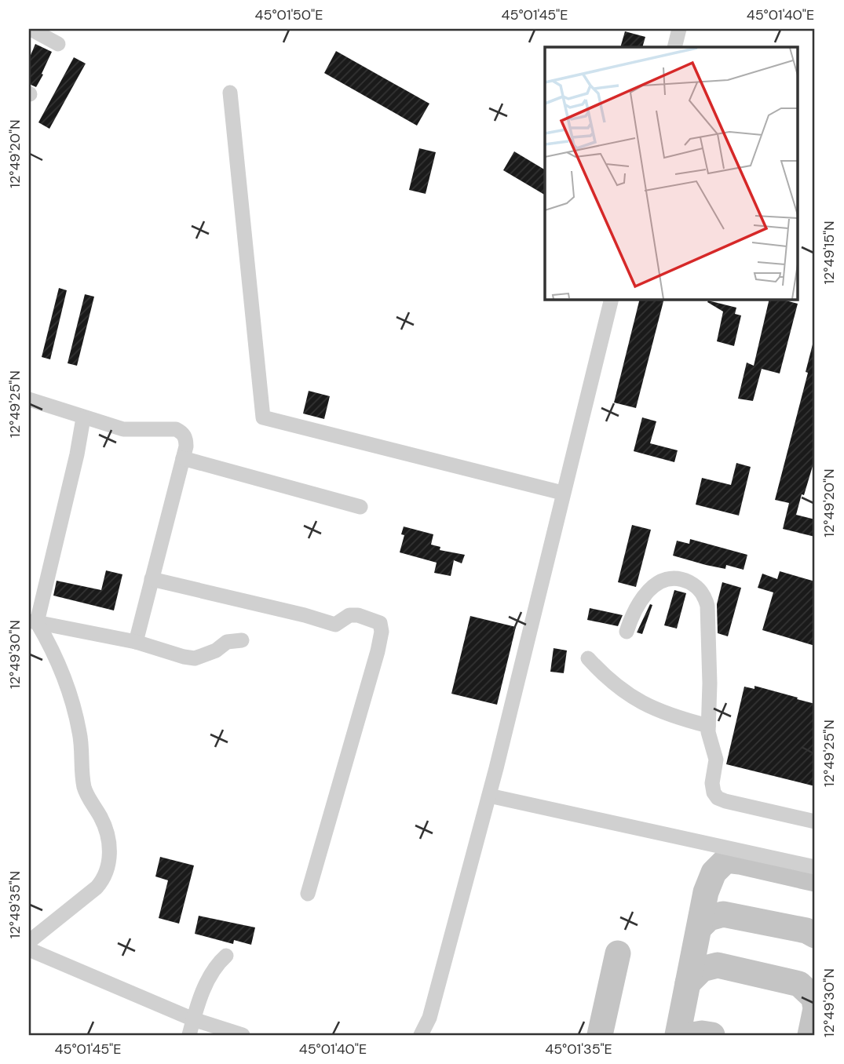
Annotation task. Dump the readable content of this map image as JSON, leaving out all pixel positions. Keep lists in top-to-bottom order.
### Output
{
  "coordinates": [
    "45°01'50\"E",
    "45°01'45\"E",
    "45°01'40\"E",
    "12°49'20\"N",
    "12°49'15\"N",
    "12°49'25\"N",
    "12°49'30\"N",
    "12°49'35\"N",
    "45°01'35\"E"
  ]
}
